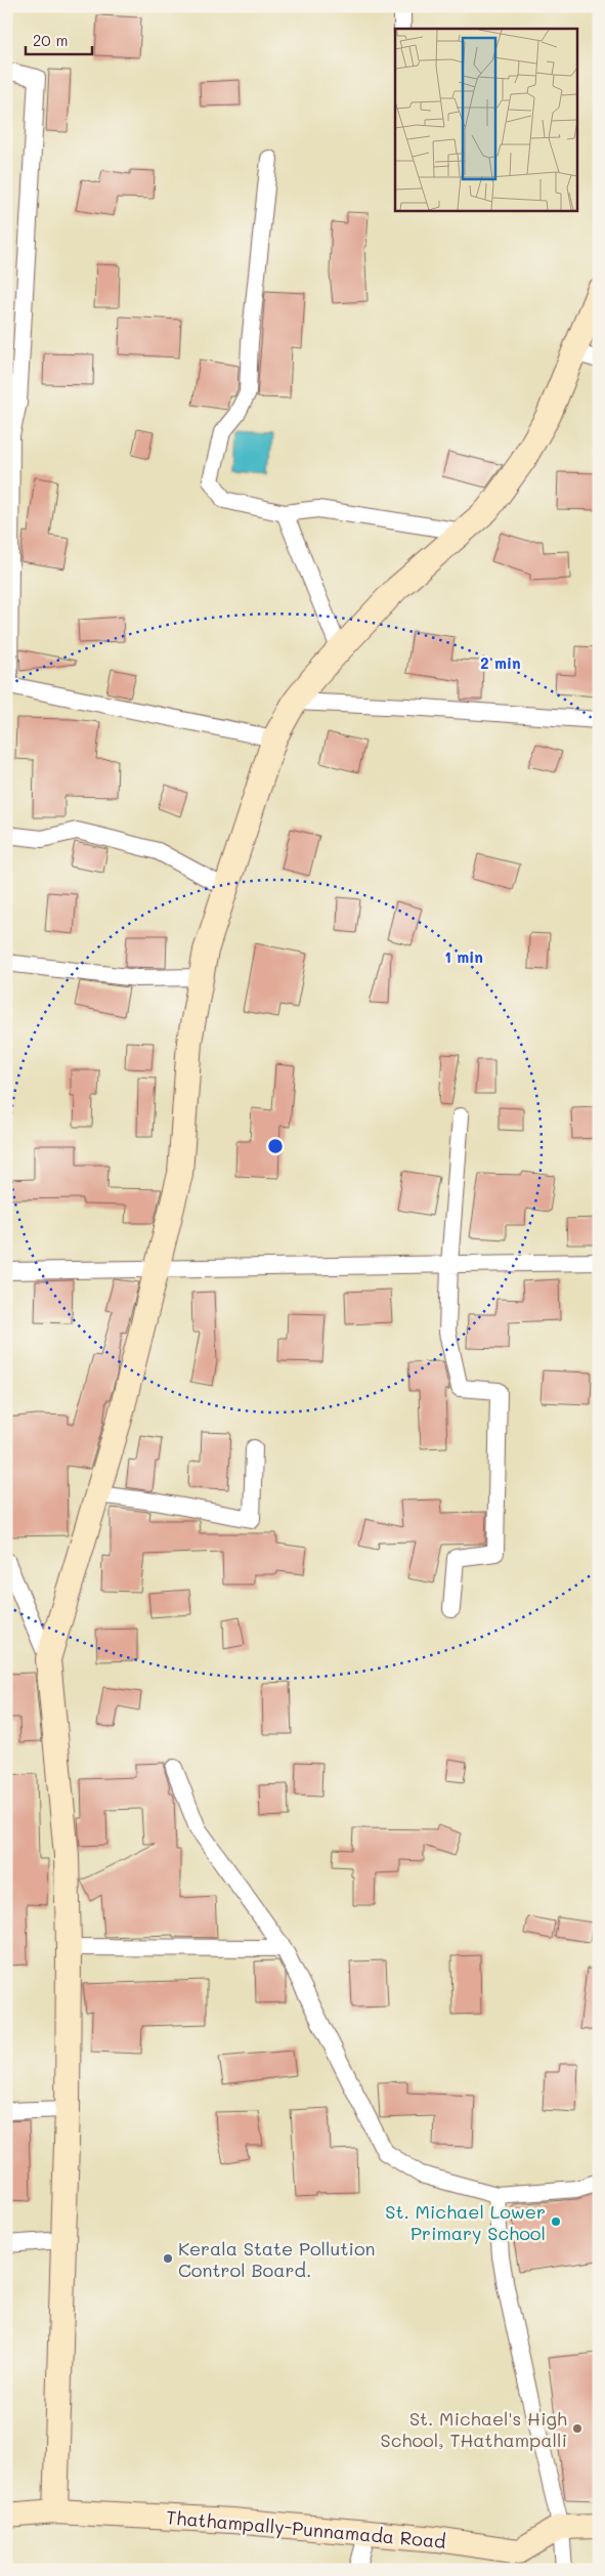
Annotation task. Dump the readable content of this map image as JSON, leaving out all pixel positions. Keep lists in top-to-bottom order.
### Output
{
  "streets": {
    "main road": ["Thathampally-Punnamada Road"]
  },
  "places": ["St. Michael Lower Primary School", "Kerala State Pollution Control Board.", "St. Michael's High School, THathampalli"],
  "scale_bar": "20 m",
  "rings": ["2 min", "1 min"]
}
